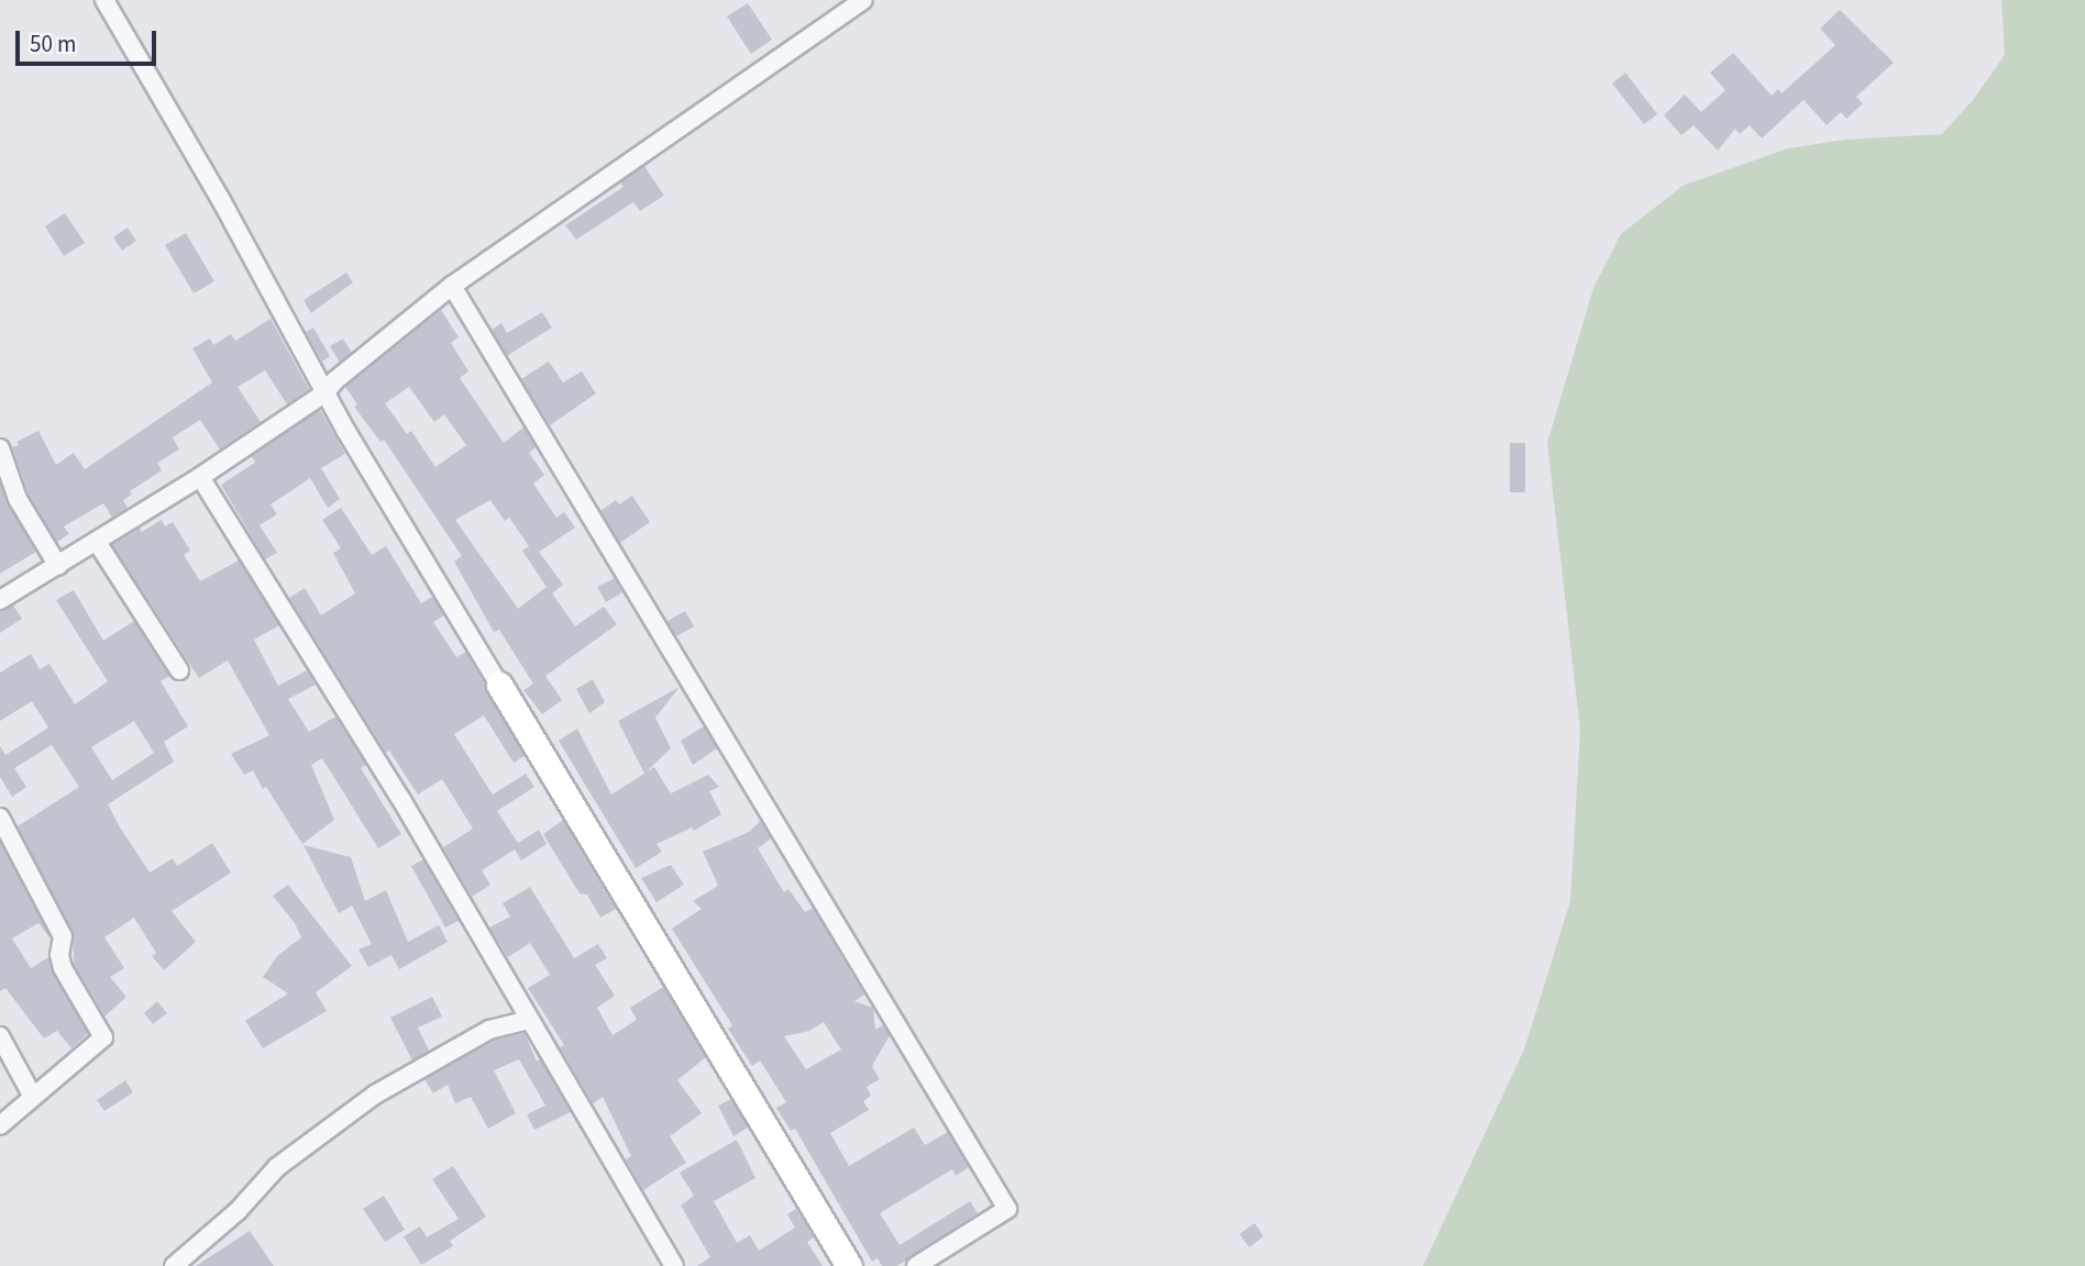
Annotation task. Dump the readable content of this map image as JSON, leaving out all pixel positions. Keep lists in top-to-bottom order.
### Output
{
  "scale_bar": "50 m"
}
